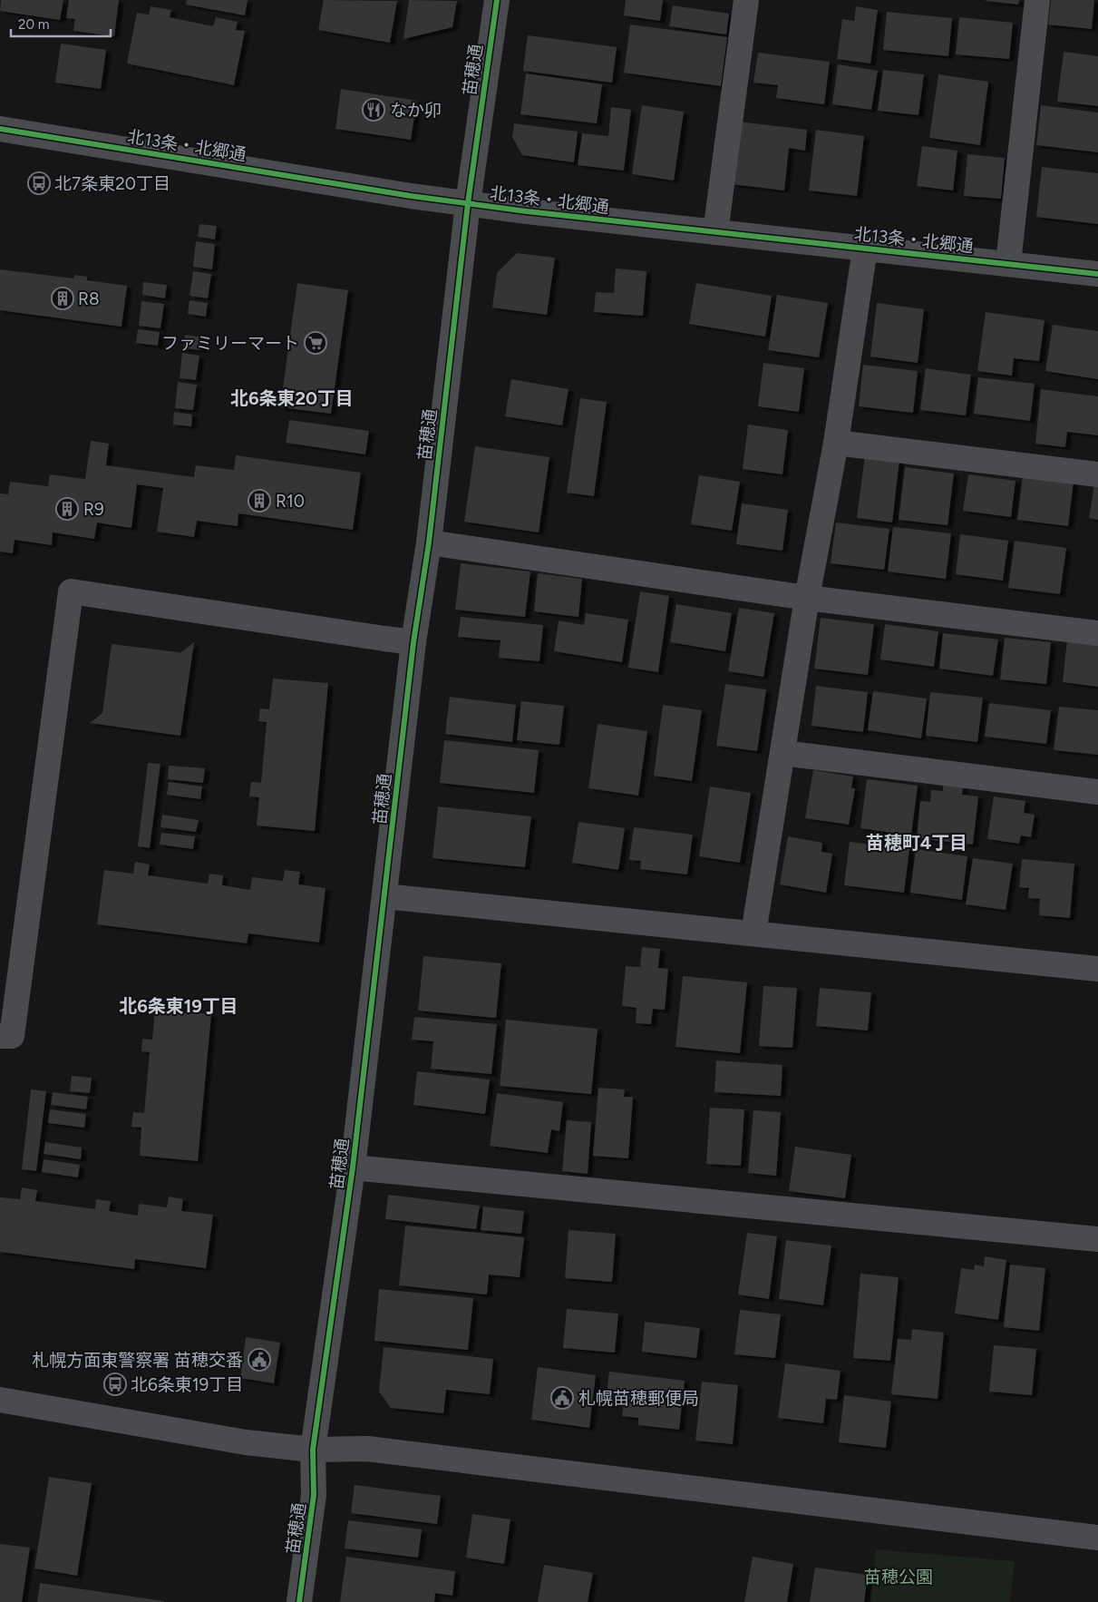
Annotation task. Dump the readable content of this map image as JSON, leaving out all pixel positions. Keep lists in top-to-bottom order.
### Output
{
  "streets": {
    "street": ["苗穂通", "北13条・北郷通"]
  },
  "crossings": [
    ["苗穂通", "北13条・北郷通"]
  ],
  "districts": ["北6条東20丁目", "苗穂町4丁目", "北6条東19丁目"],
  "parks": ["苗穂公園"],
  "places": {
    "restaurant": ["なか卯"],
    "bus stop": ["北7条東20丁目", "北6条東19丁目"],
    "building": ["R8", "R10", "R9"],
    "supermarket": ["ファミリーマート"],
    "public building": ["札幌方面東警察署 苗穂交番", "札幌苗穂郵便局"]
  },
  "scale_bar": "20 m"
}
